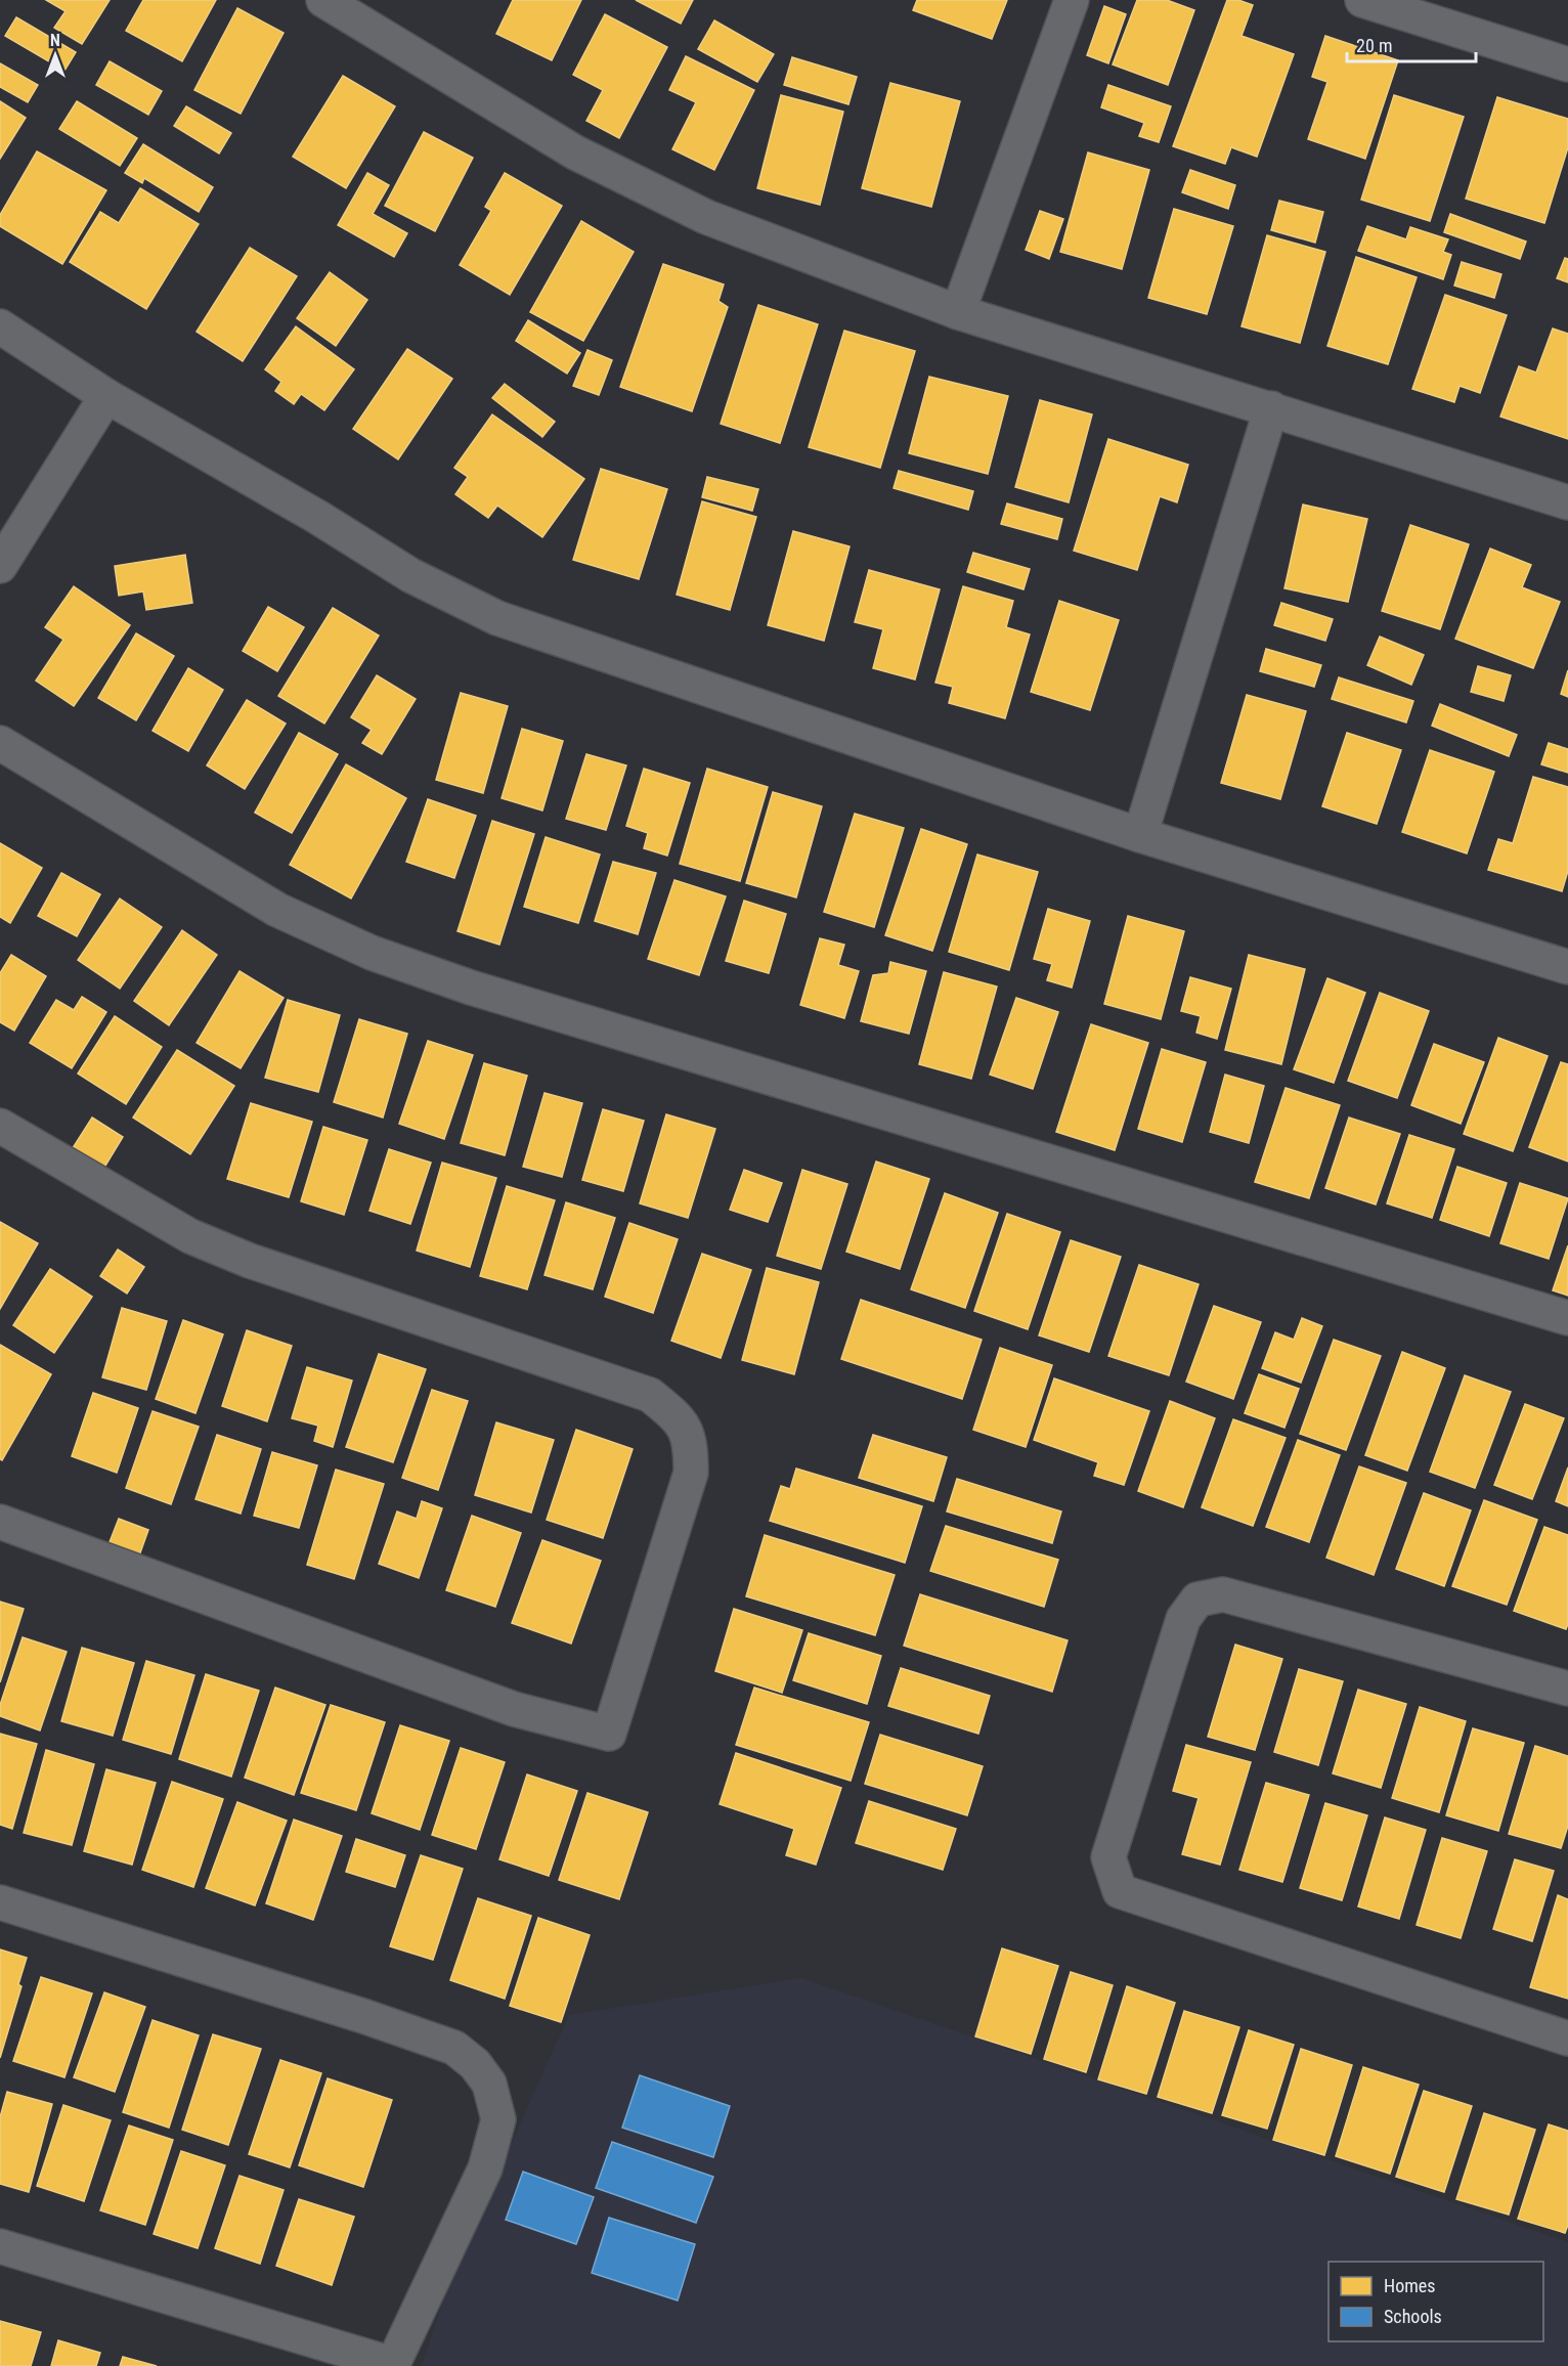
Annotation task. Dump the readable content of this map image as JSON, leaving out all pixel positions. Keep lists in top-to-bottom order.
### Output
{
  "legend": ["Homes", "Schools"],
  "scale_bar": "20 m",
  "north": "top"
}
